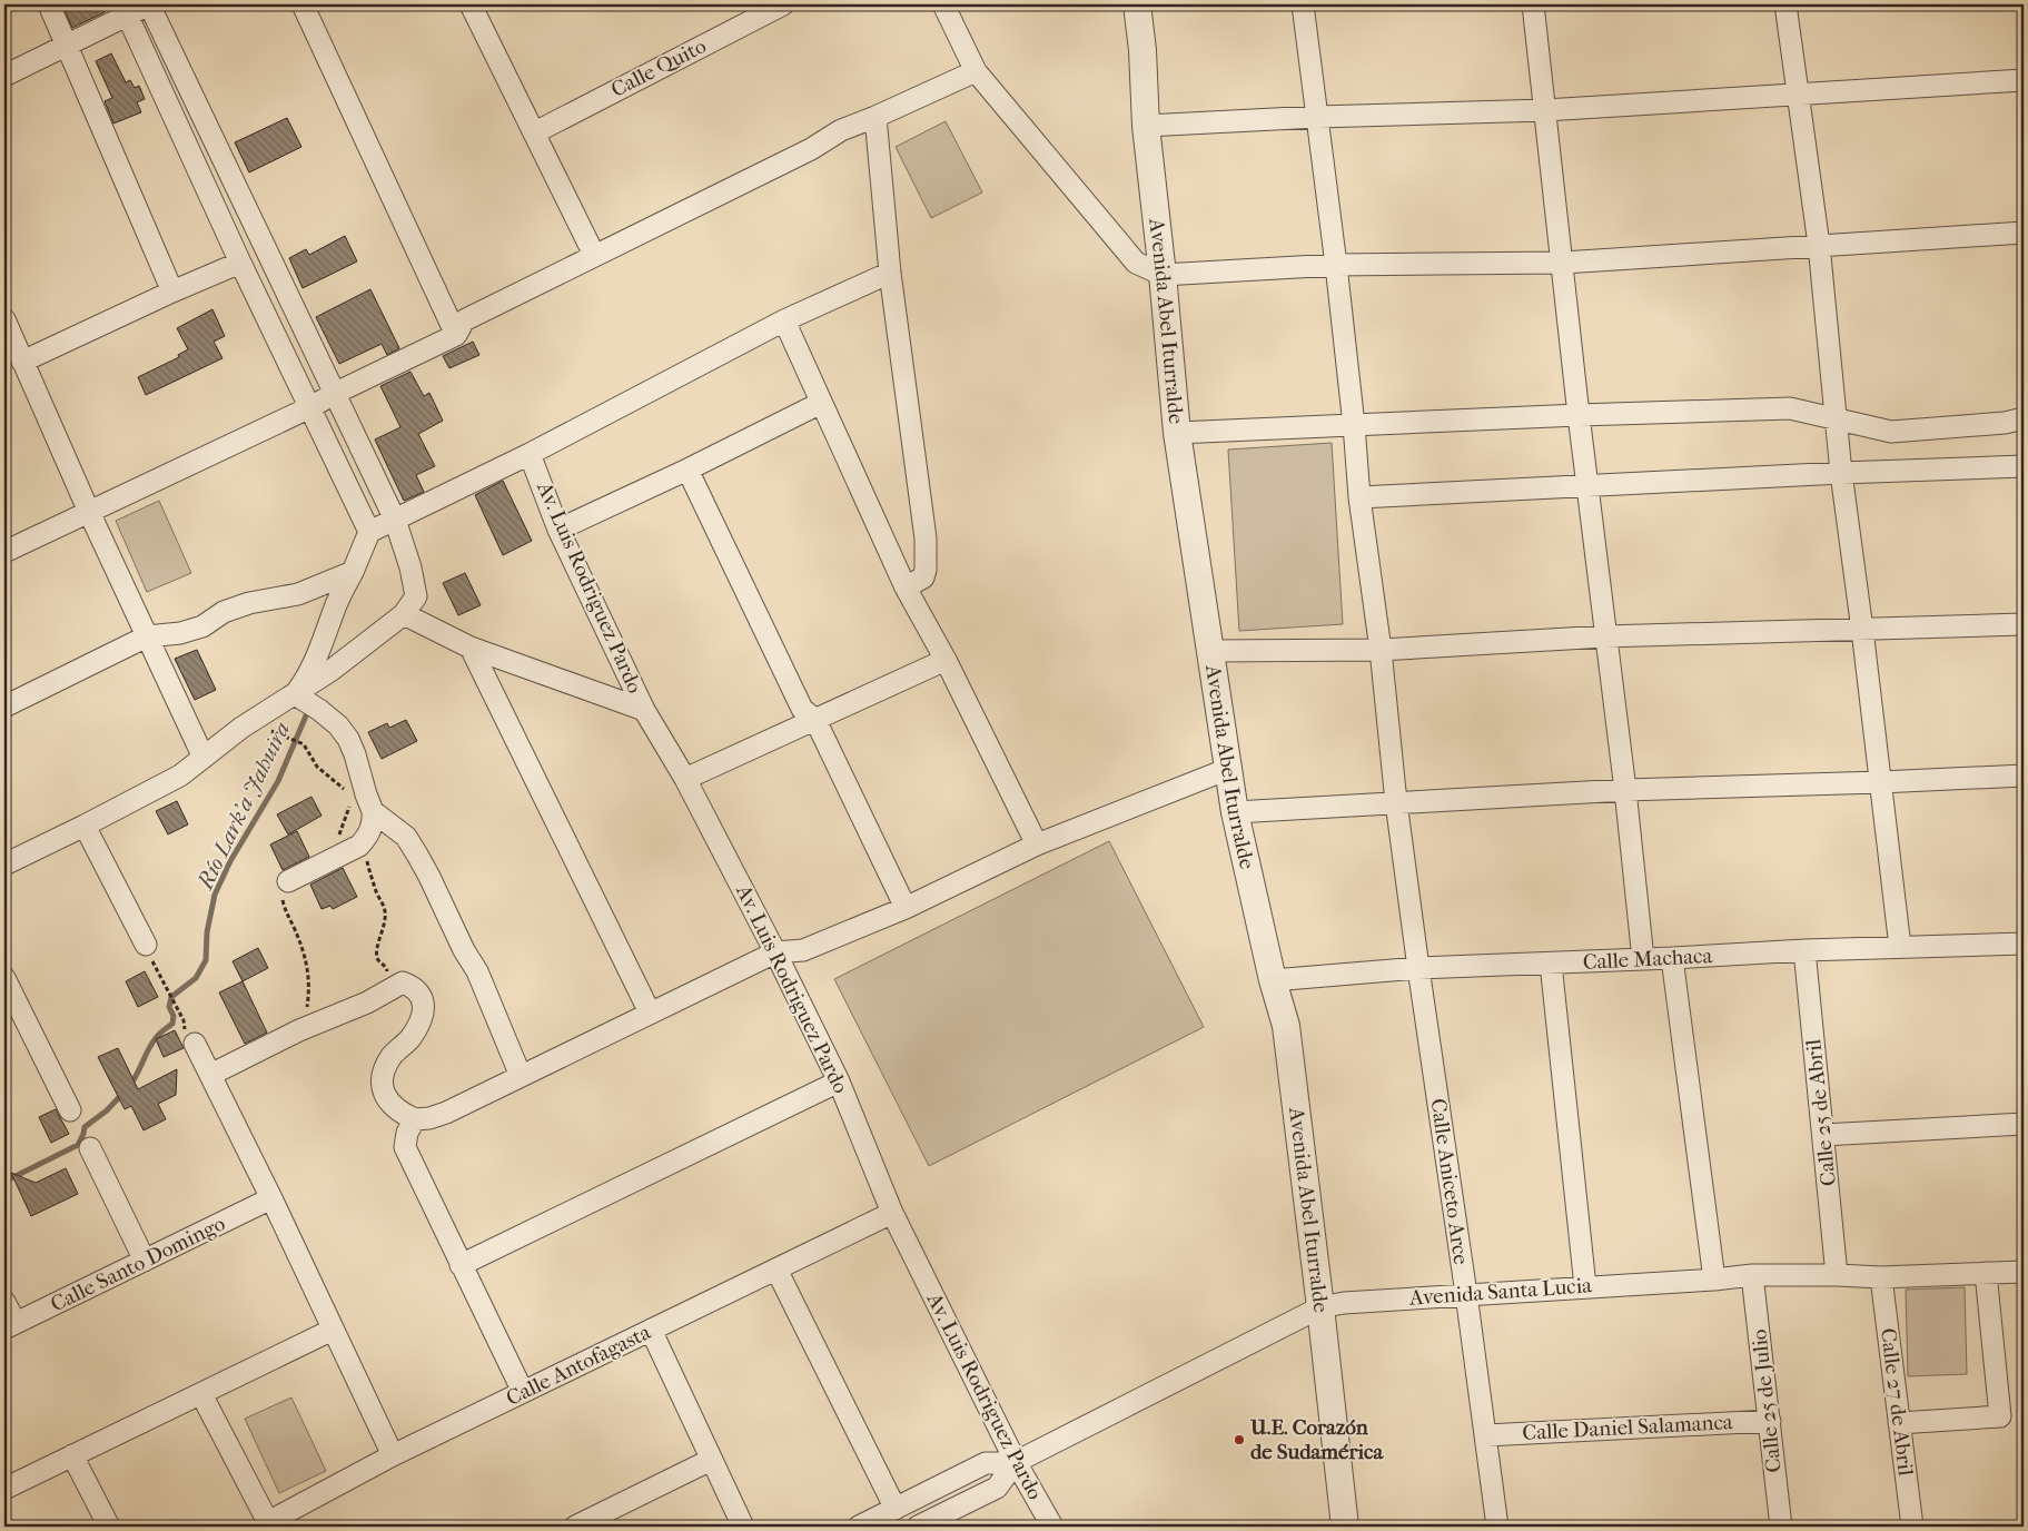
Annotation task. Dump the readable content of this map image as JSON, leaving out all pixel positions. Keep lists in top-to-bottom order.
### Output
{
  "streets": {
    "street": [
      "Calle Quito",
      "Avenida Abel Iturralde",
      "Av. Luis Rodriguez Pardo",
      "Calle Machaca",
      "Calle 25 de Abril",
      "Calle Aniceto Arce",
      "Calle Santo Domingo",
      "Avenida Santa Lucia",
      "Calle Antofagasta",
      "Calle 25 de Julio",
      "Calle 27 de Abril",
      "Calle Daniel Salamanca"
    ]
  },
  "crossings": [
    ["Avenida Abel Iturralde", "Calle Machaca"],
    ["Avenida Abel Iturralde", "Avenida Santa Lucia"],
    ["Av. Luis Rodriguez Pardo", "Avenida Santa Lucia"],
    ["Av. Luis Rodriguez Pardo", "Calle Antofagasta"],
    ["Calle Machaca", "Calle 25 de Abril"],
    ["Calle Machaca", "Calle Aniceto Arce"],
    ["Calle 25 de Abril", "Avenida Santa Lucia"],
    ["Calle Aniceto Arce", "Avenida Santa Lucia"],
    ["Calle Aniceto Arce", "Calle Daniel Salamanca"],
    ["Avenida Santa Lucia", "Calle 25 de Julio"],
    ["Avenida Santa Lucia", "Calle 27 de Abril"],
    ["Calle 25 de Julio", "Calle Daniel Salamanca"]
  ],
  "water": ["Río Lark’a Jahuira"],
  "places": ["U.E. Corazón de Sudamérica"]
}
